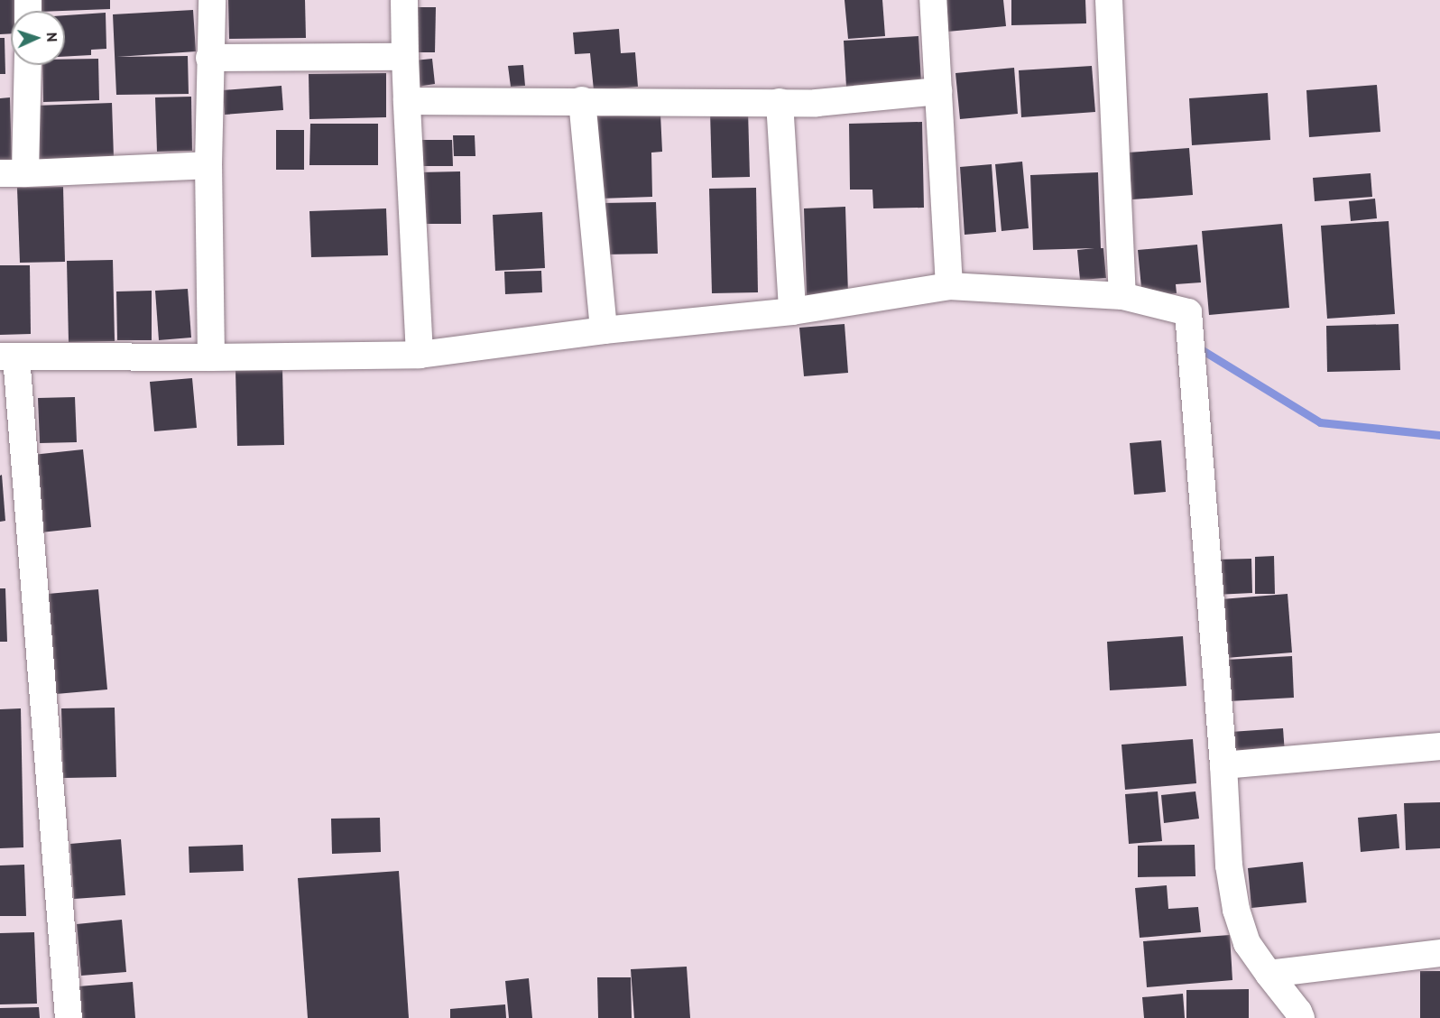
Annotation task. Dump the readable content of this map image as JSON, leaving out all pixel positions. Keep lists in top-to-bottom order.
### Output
{
  "north": "right"
}
